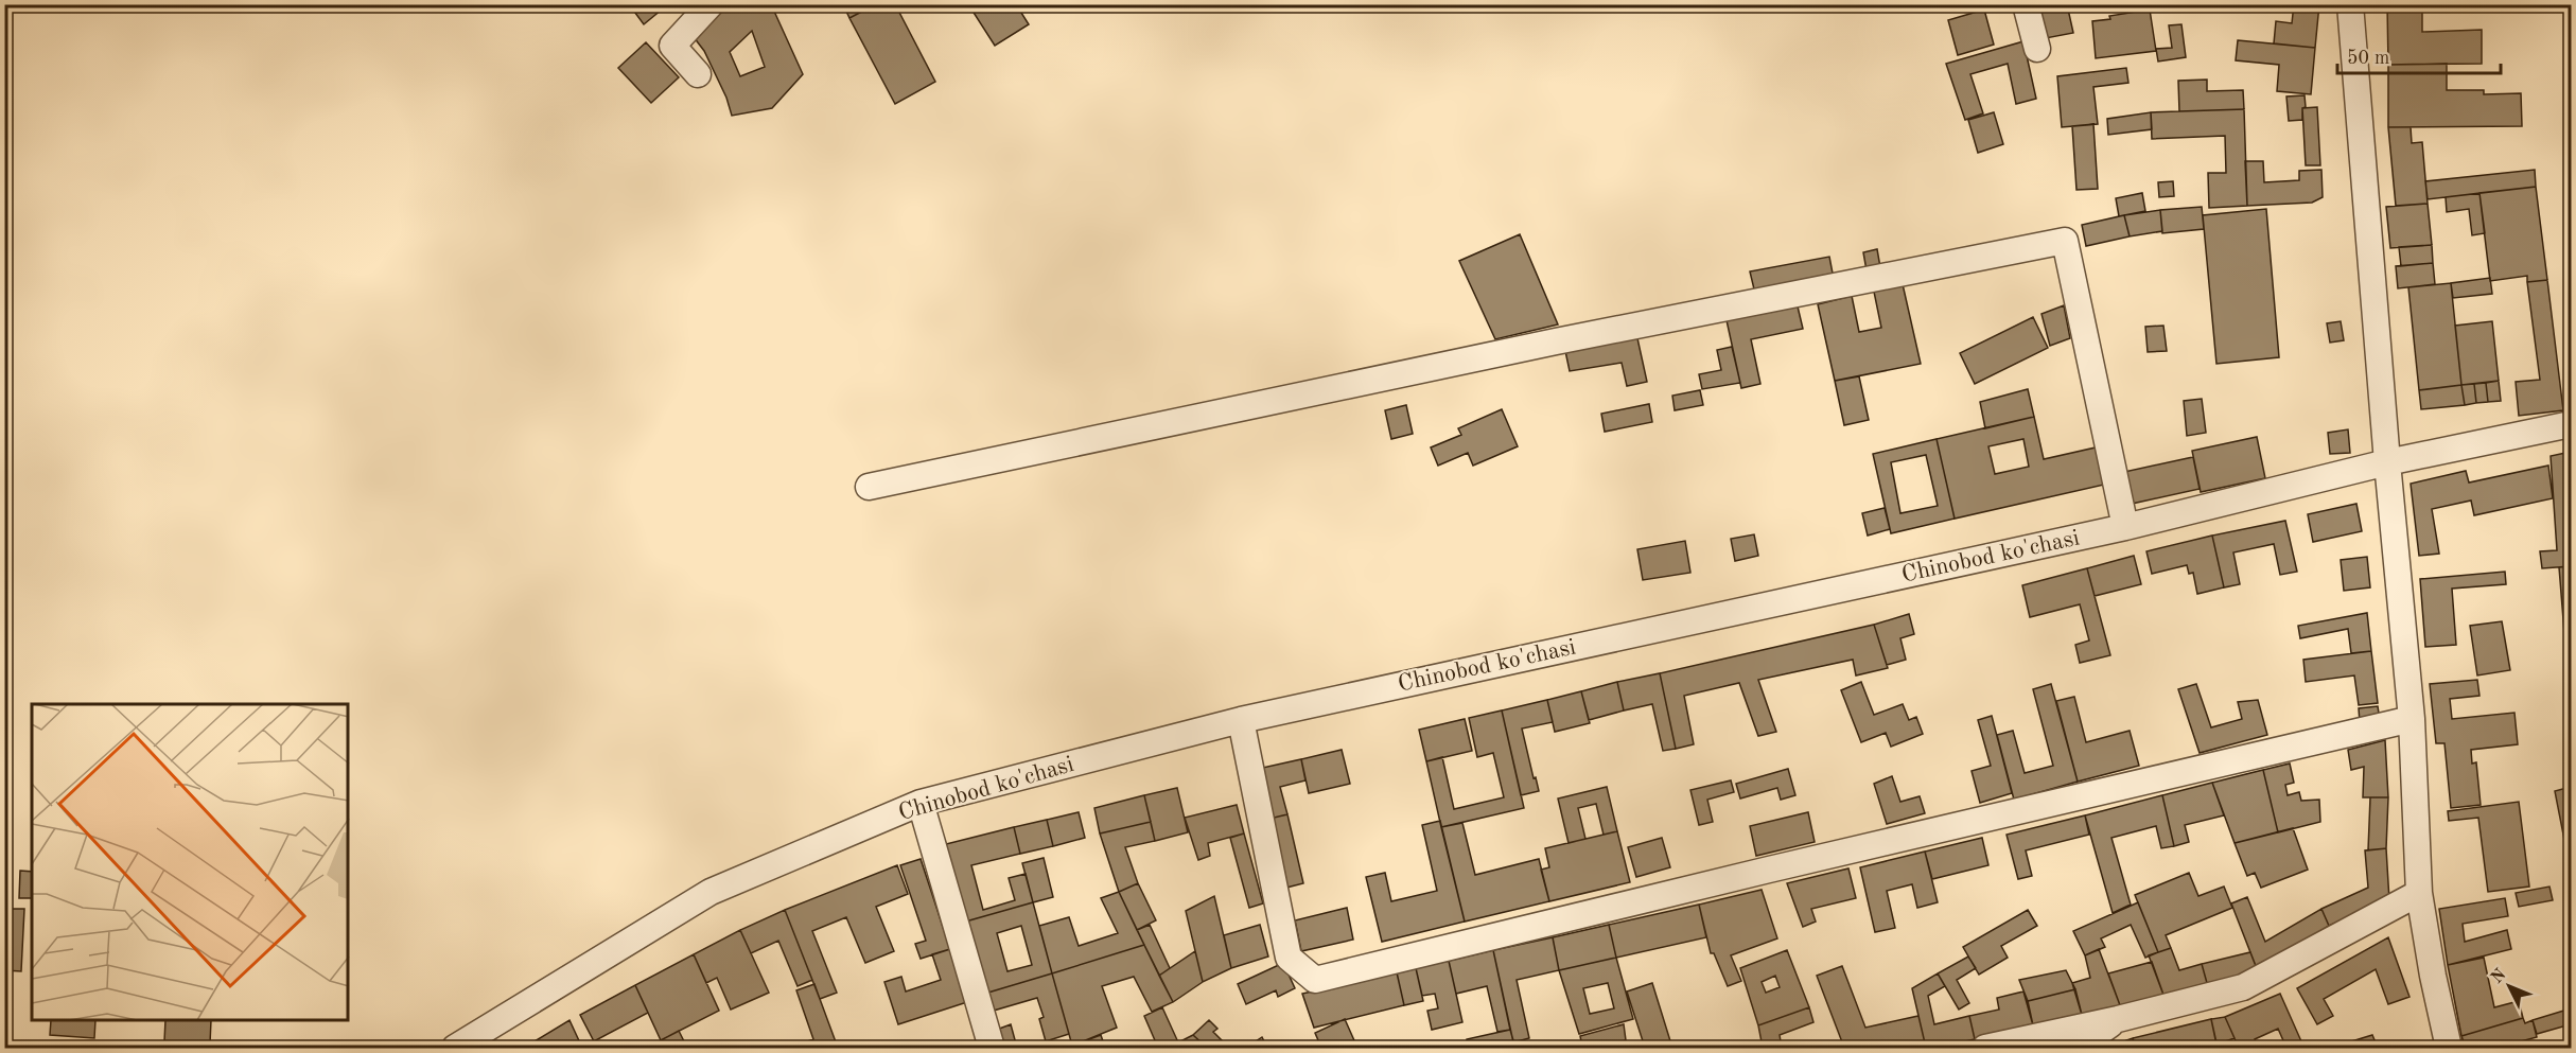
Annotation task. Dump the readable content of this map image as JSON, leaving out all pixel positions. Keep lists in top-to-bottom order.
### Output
{
  "streets": {
    "street": ["Chinobod ko'chasi"]
  },
  "scale_bar": "50 m",
  "north": "top left"
}
